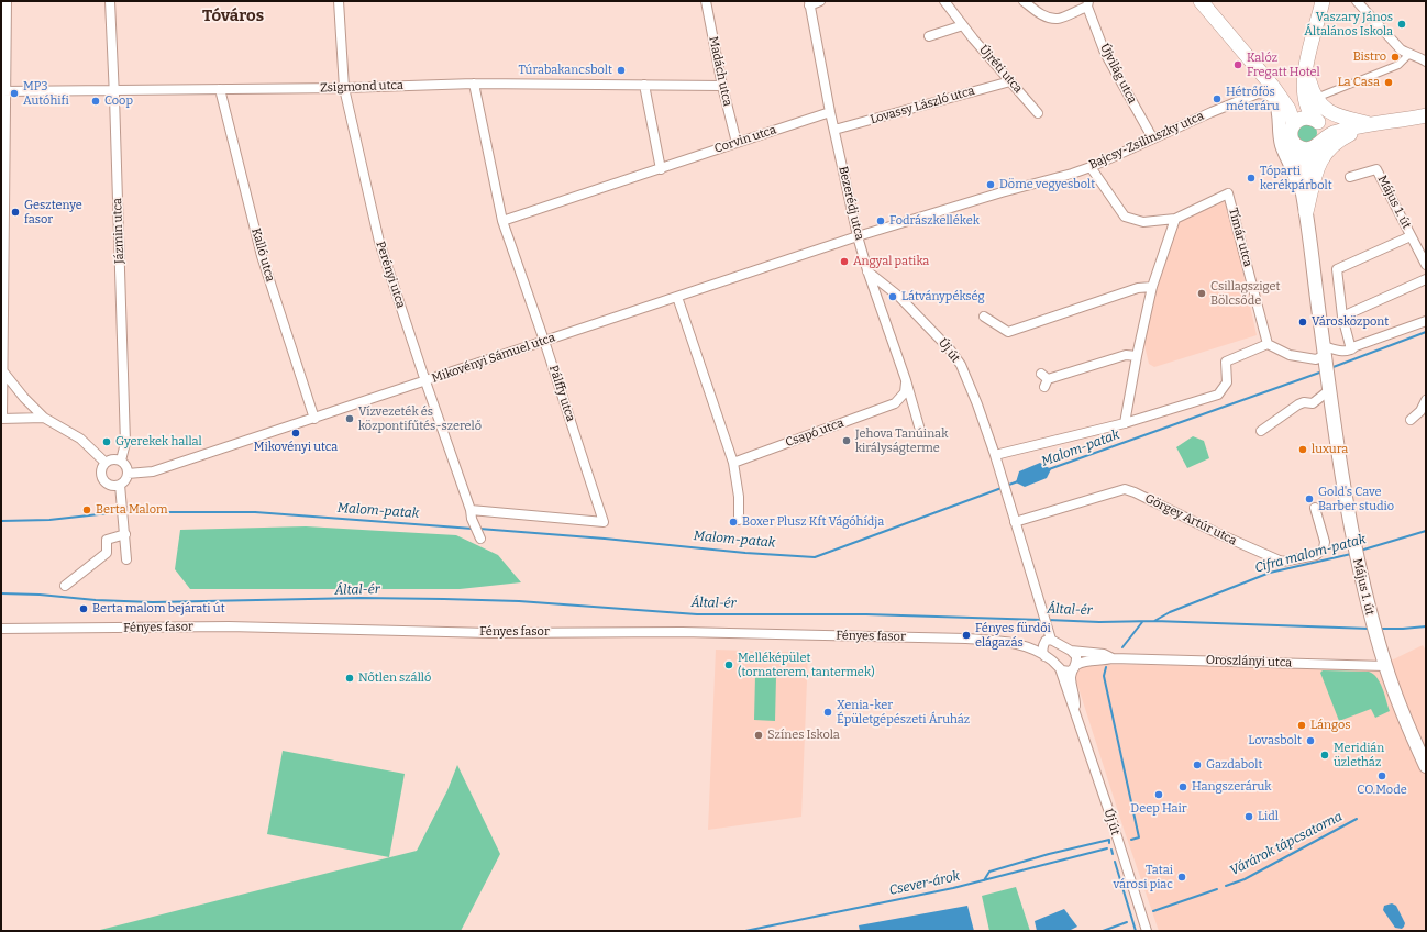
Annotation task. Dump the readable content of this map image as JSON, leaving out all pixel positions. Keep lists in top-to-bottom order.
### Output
{
  "streets": {
    "main road": ["Május 1. út"],
    "street": [
      "Újréti utca",
      "Madách utca",
      "Újvilág utca",
      "Zsigmond utca",
      "Lovassy László utca",
      "Corvin utca",
      "Bajcsy-Zsilinszky utca",
      "Bezerédj utca",
      "Jázmin utca",
      "Tímár utca",
      "Kalló utca",
      "Perényi utca",
      "Új út",
      "Mikovényi Sámuel utca",
      "Pálffy utca",
      "Csapó utca",
      "Görgey Artúr utca",
      "Fényes fasor",
      "Oroszlányi utca"
    ]
  },
  "crossings": [
    ["Újréti utca", "Lovassy László utca"],
    ["Madách utca", "Zsigmond utca"],
    ["Madách utca", "Corvin utca"],
    ["Újvilág utca", "Bajcsy-Zsilinszky utca"],
    ["Zsigmond utca", "Jázmin utca"],
    ["Zsigmond utca", "Kalló utca"],
    ["Zsigmond utca", "Perényi utca"],
    ["Zsigmond utca", "Pálffy utca"],
    ["Lovassy László utca", "Bezerédj utca"],
    ["Corvin utca", "Bezerédj utca"],
    ["Corvin utca", "Pálffy utca"],
    ["Bajcsy-Zsilinszky utca", "Bezerédj utca"],
    ["Bajcsy-Zsilinszky utca", "Tímár utca"],
    ["Bajcsy-Zsilinszky utca", "Mikovényi Sámuel utca"],
    ["Május 1. út", "Oroszlányi utca"],
    ["Bezerédj utca", "Új út"],
    ["Bezerédj utca", "Mikovényi Sámuel utca"],
    ["Bezerédj utca", "Csapó utca"],
    ["Jázmin utca", "Mikovényi Sámuel utca"],
    ["Kalló utca", "Mikovényi Sámuel utca"],
    ["Perényi utca", "Mikovényi Sámuel utca"],
    ["Perényi utca", "Pálffy utca"],
    ["Új út", "Görgey Artúr utca"],
    ["Új út", "Fényes fasor"],
    ["Új út", "Oroszlányi utca"],
    ["Mikovényi Sámuel utca", "Pálffy utca"],
    ["Fényes fasor", "Oroszlányi utca"]
  ],
  "districts": ["Tóváros"],
  "water": [
    "Malom-patak",
    "Cifra malom-patak",
    "Által-ér",
    "Várárok tápcsatorna",
    "Csever-árok"
  ],
  "places": [
    "Vaszary János Általános Iskola",
    "Bistro",
    "Kalóz Fregatt Hotel",
    "Túrabakancsbolt",
    "La Casa",
    "MP3 Autóhifi",
    "Hétrőfös méteráru",
    "Coop",
    "Tóparti kerékpárbolt",
    "Döme vegyesbolt",
    "Gesztenye fasor",
    "Fodrászkellékek",
    "Angyal patika",
    "Csillagsziget Bölcsőde",
    "Látványpékség",
    "Városközpont",
    "Vízvezeték és központifűtés-szerelő",
    "Mikovényi utca",
    "Jehova Tanúinak királyságterme",
    "Gyerekek hallal",
    "luxura",
    "Gold's Cave Barber studio",
    "Berta Malom",
    "Boxer Plusz Kft Vágóhídja",
    "Berta malom bejárati út",
    "Fényes fürdői elágazás",
    "Melléképület (tornaterem, tantermek)",
    "Nőtlen szálló",
    "Xenia-ker Épületgépészeti Áruház",
    "Lángos",
    "Színes Iskola",
    "Lovasbolt",
    "Meridián üzletház",
    "Gazdabolt",
    "CO.Mode",
    "Hangszeráruk",
    "Deep Hair",
    "Lidl",
    "Tatai városi piac"
  ]
}
